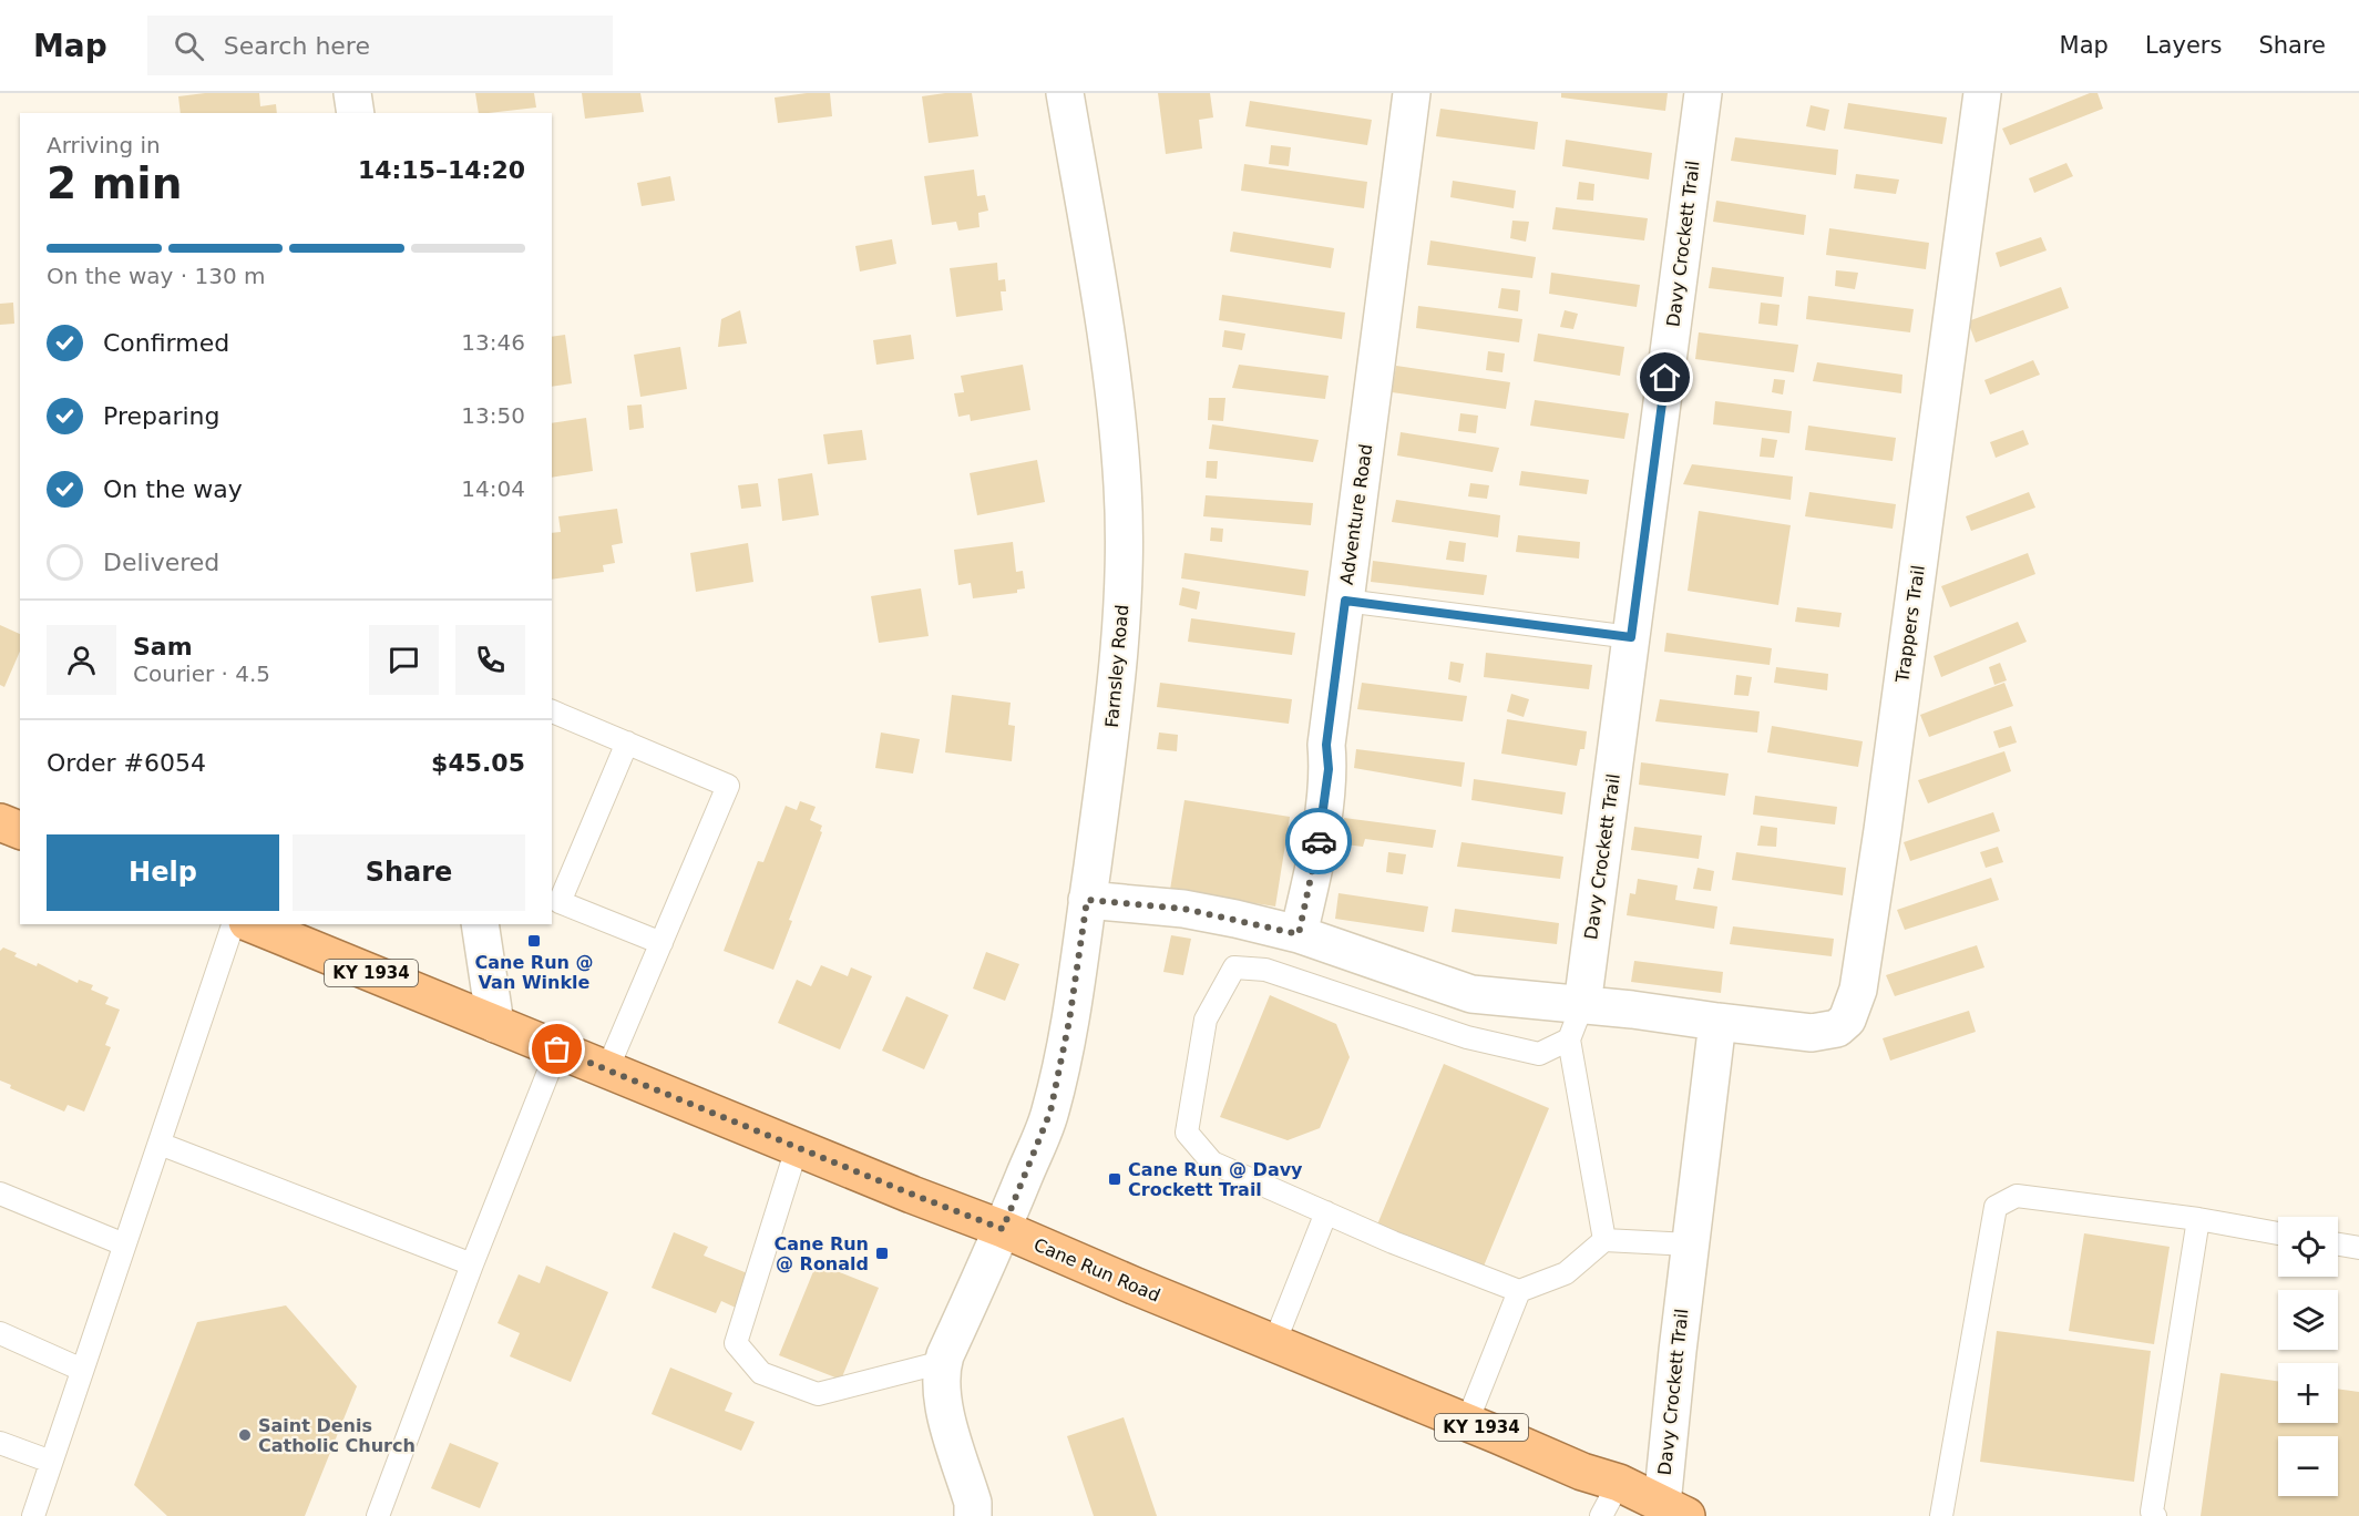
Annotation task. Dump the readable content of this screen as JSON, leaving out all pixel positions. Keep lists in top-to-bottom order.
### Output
{
  "streets": {
    "highway": ["KY 1934", "Cane Run Road"],
    "street": [
      "Davy Crockett Trail",
      "Adventure Road",
      "Trappers Trail",
      "Farnsley Road"
    ]
  },
  "crossings": [
    ["Davy Crockett Trail", "Trappers Trail"],
    ["Davy Crockett Trail", "Cane Run Road"],
    ["Farnsley Road", "Cane Run Road"]
  ],
  "places": {
    "transit": ["Cane Run @ Van Winkle", "Cane Run @ Davy Crockett Trail", "Cane Run @ Ronald"],
    "other": ["Saint Denis Catholic Church"]
  },
  "page": {
    "header": "Map",
    "search": "Search here",
    "nav": ["Map", "Layers", "Share"],
    "heading": ["2 min", "Arriving in", "14:15–14:20"],
    "panel": [
      "Sam",
      "Courier · 4.5",
      "Order #6054",
      "$45.05"
    ],
    "bar": "On the way · 130 m",
    "list": [
      ["Confirmed", "13:46"],
      ["Preparing", "13:50"],
      ["On the way", "14:04"],
      "Delivered"
    ],
    "buttons": ["Help", "Share"],
    "map_buttons": ["+", "−"]
  }
}
